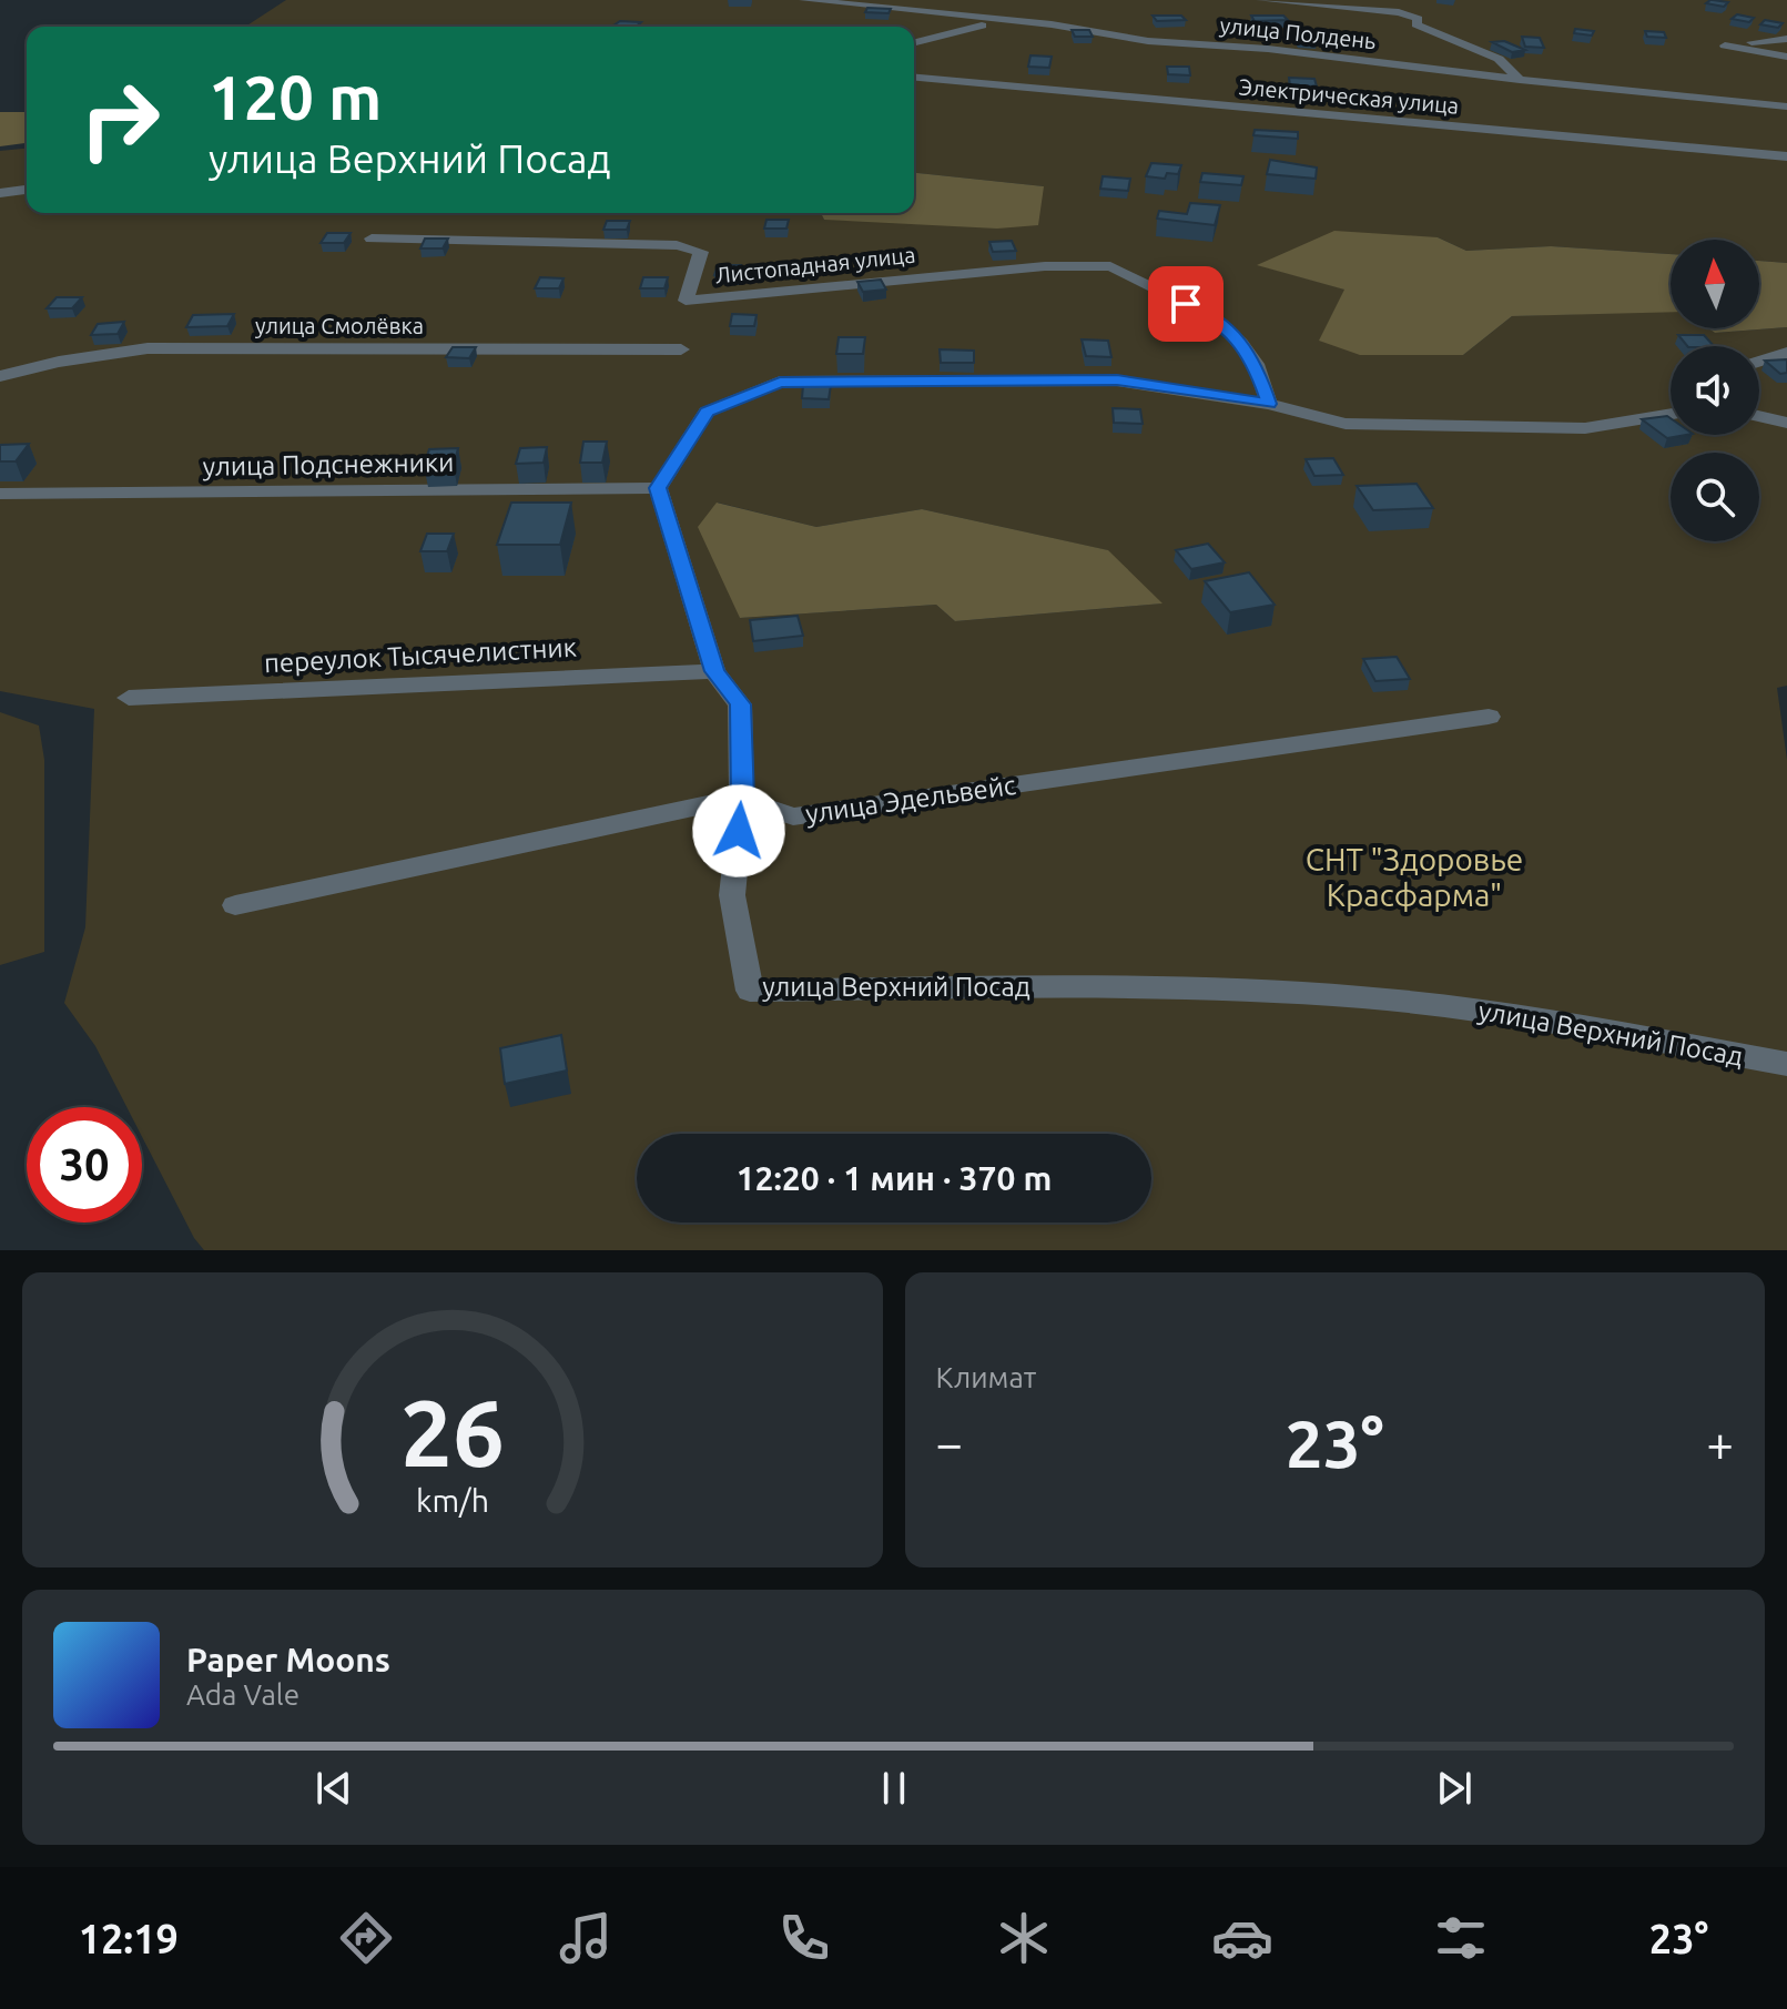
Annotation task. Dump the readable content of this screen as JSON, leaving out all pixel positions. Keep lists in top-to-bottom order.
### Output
{
  "streets": {
    "street": [
      "улица Полдень",
      "Электрическая улица",
      "Листопадная улица",
      "улица Смолёвка",
      "улица Подснежники",
      "переулок Тысячелистник",
      "улица Эдельвейс",
      "улица Верхний Посад"
    ]
  },
  "crossings": [
    ["улица Подснежники", "улица Верхний Посад"],
    ["переулок Тысячелистник", "улица Верхний Посад"],
    ["улица Эдельвейс", "улица Верхний Посад"]
  ],
  "parks": ["СНТ \"Здоровье Красфарма\""],
  "north": "top",
  "page": {
    "turn": ["120 m", "улица Верхний Посад"],
    "limit": "30",
    "trip": "12:20 · 1 мин · 370 m",
    "tile": "Климат",
    "heat": ["−", "23°", "+"],
    "song": ["Paper Moons", "Ada Vale"],
    "tabs": ["12:19", "23°"],
    "gauge": ["26", "km/h"]
  }
}
